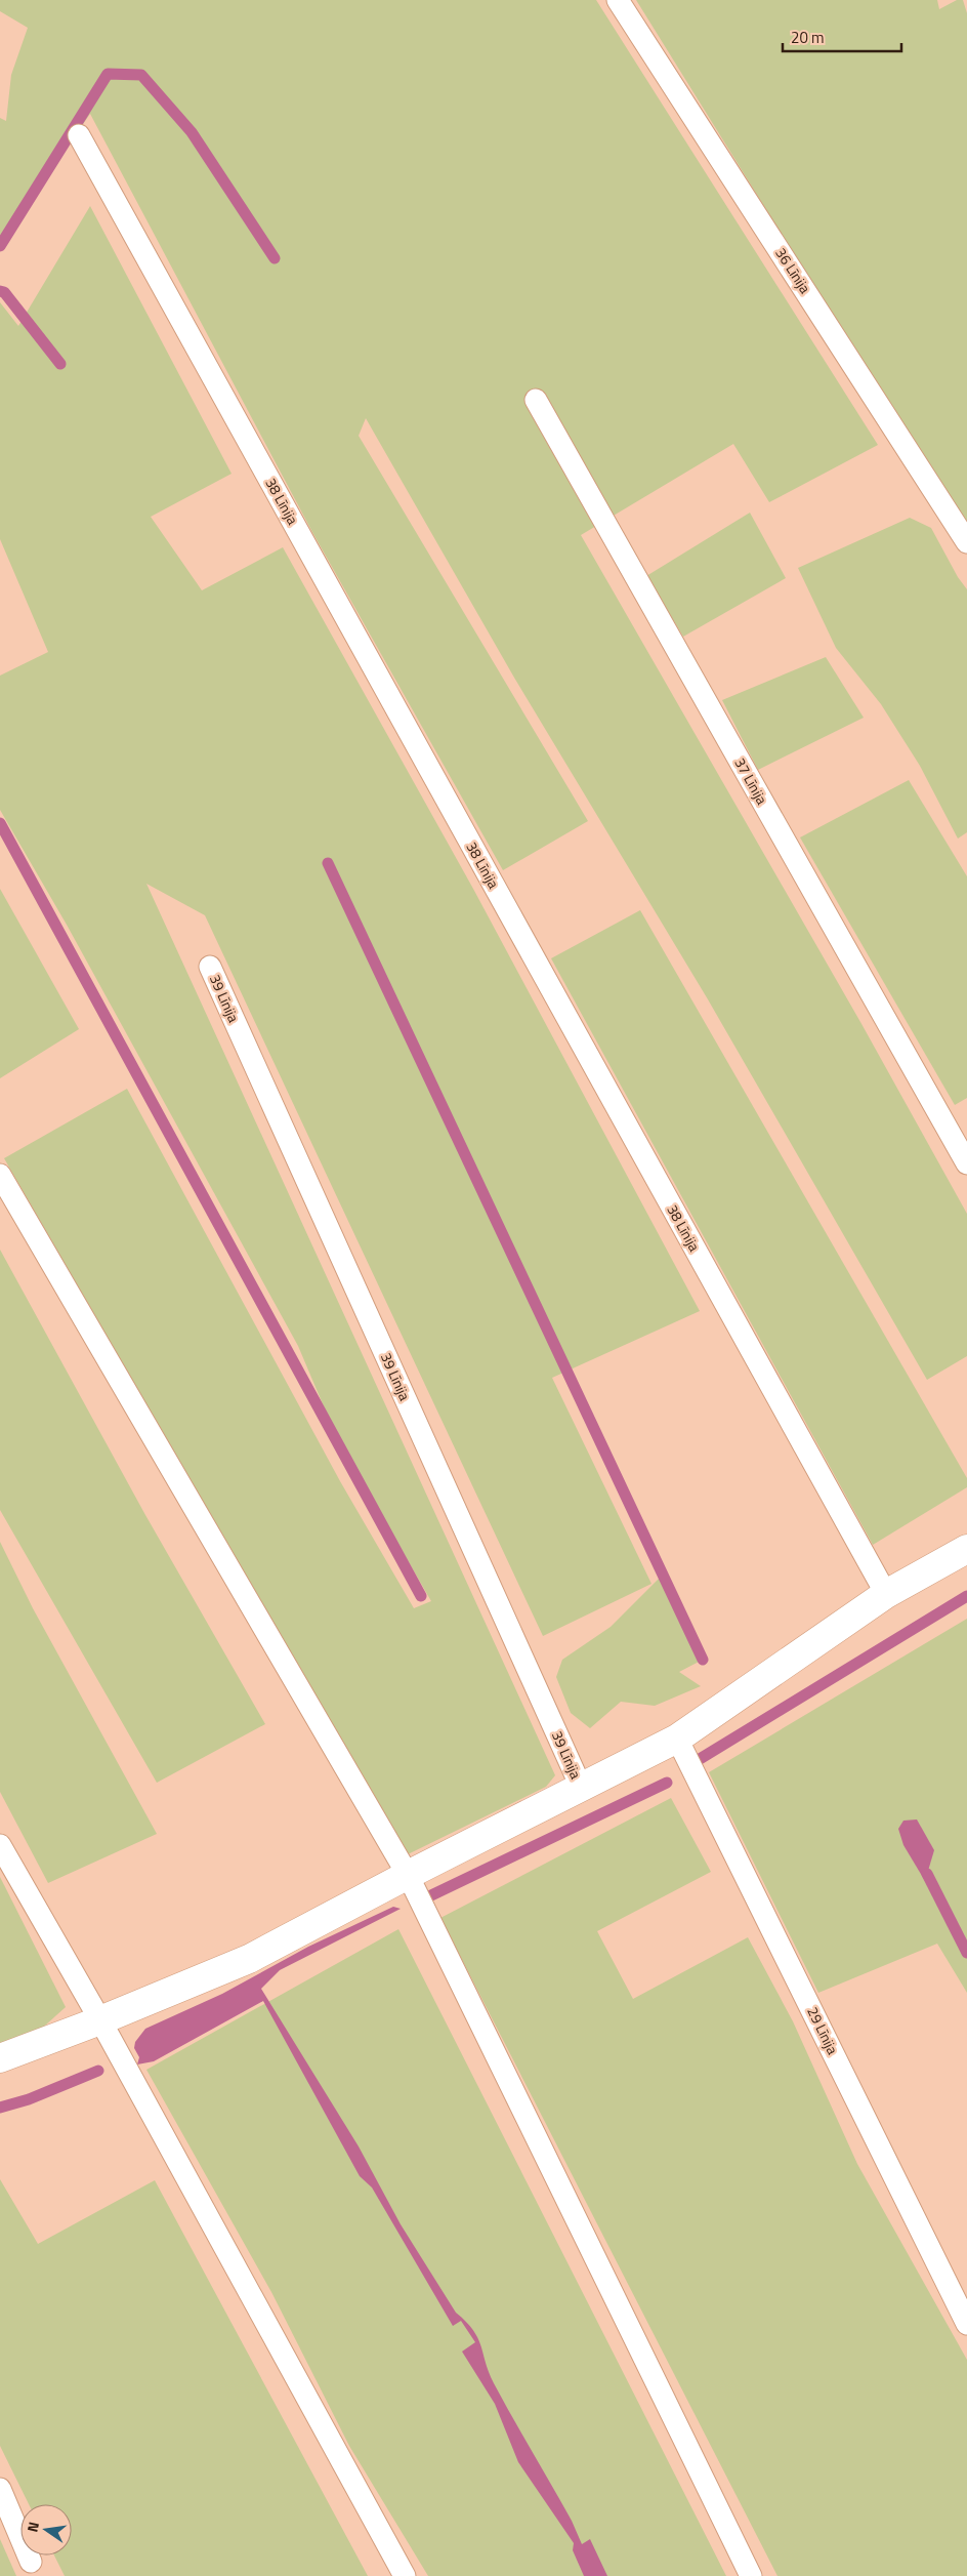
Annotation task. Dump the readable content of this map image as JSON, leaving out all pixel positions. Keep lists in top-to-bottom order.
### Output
{
  "streets": {
    "lane": [
      "36 Līnija",
      "38 Līnija",
      "37 Līnija",
      "39 Līnija",
      "29 Līnija"
    ]
  },
  "scale_bar": "20 m",
  "north": "left"
}
